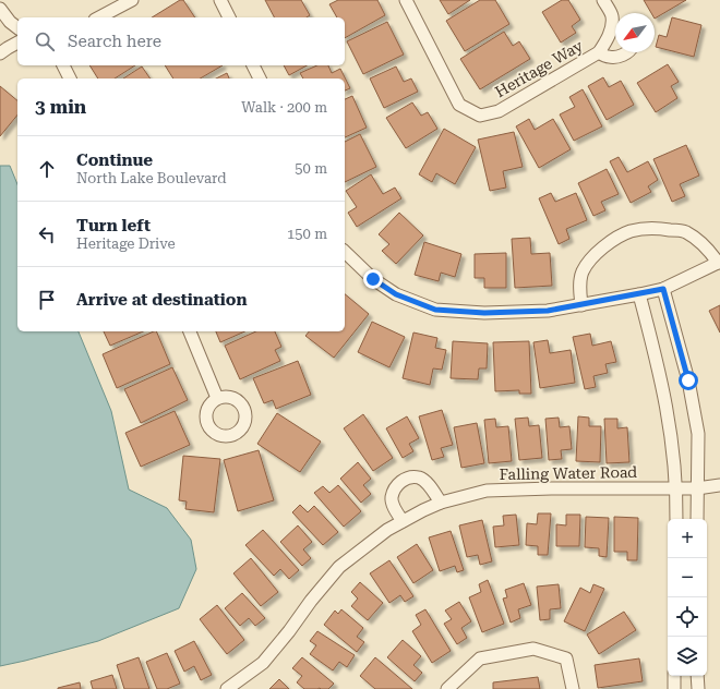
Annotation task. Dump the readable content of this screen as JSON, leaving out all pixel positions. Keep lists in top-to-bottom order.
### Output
{
  "streets": {
    "street": ["Heritage Way", "Falling Water Road"]
  },
  "north": "bottom left",
  "page": {
    "search": "Search here",
    "heading": ["3 min", "Walk · 200 m"],
    "list": [
      ["Continue", "North Lake Boulevard", "50 m"],
      ["Turn left", "Heritage Drive", "150 m"],
      "Arrive at destination"
    ],
    "map_buttons": ["+", "−"]
  }
}
